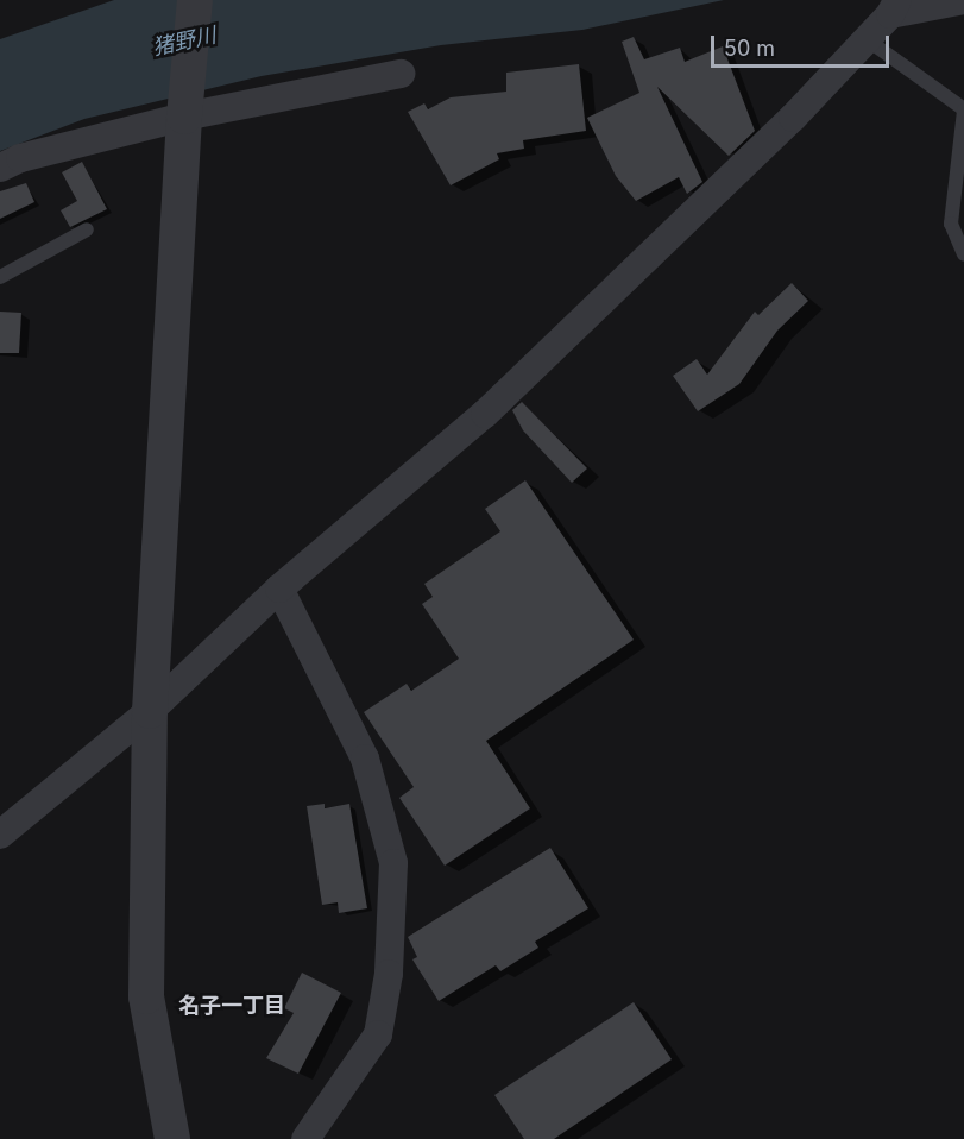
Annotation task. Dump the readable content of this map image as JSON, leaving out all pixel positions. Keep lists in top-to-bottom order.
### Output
{
  "districts": ["名子一丁目"],
  "water": ["猪野川"],
  "scale_bar": "50 m"
}
